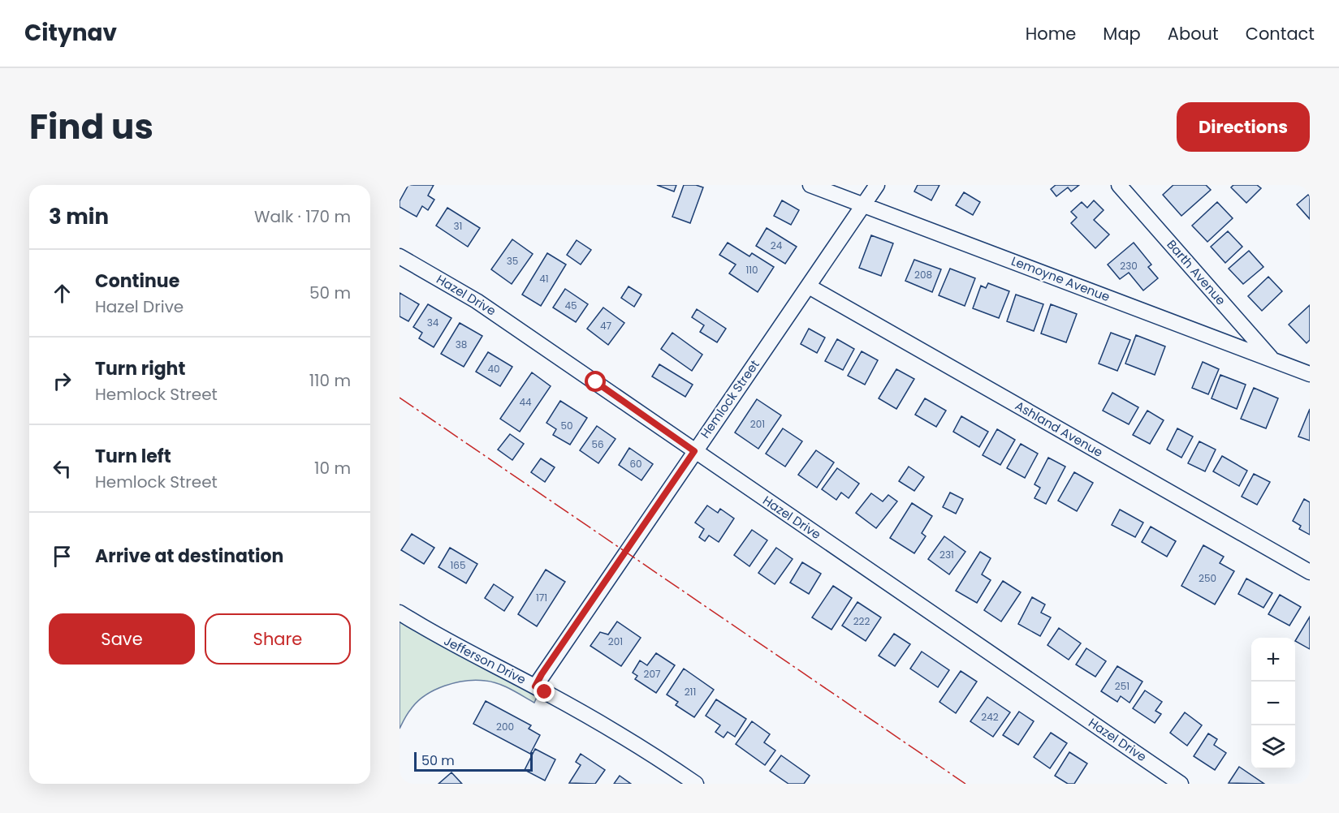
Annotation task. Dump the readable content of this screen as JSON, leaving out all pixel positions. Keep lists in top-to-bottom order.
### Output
{
  "streets": {
    "street": [
      "Barth Avenue",
      "Lemoyne Avenue",
      "Hazel Drive",
      "Hemlock Street",
      "Ashland Avenue",
      "Jefferson Drive"
    ]
  },
  "crossings": [
    ["Barth Avenue", "Lemoyne Avenue"],
    ["Lemoyne Avenue", "Hemlock Street"],
    ["Hazel Drive", "Hemlock Street"],
    ["Hemlock Street", "Ashland Avenue"],
    ["Hemlock Street", "Jefferson Drive"]
  ],
  "house_numbers": [
    "31",
    "24",
    "35",
    "230",
    "110",
    "208",
    "41",
    "45",
    "34",
    "47",
    "38",
    "40",
    "44",
    "201",
    "50",
    "56",
    "60",
    "231",
    "165",
    "250",
    "171",
    "222",
    "201",
    "207",
    "251",
    "211",
    "242",
    "200"
  ],
  "scale_bar": "50 m",
  "page": {
    "header": "Citynav",
    "nav": [
      "Home",
      "Map",
      "About",
      "Contact"
    ],
    "title": "Find us",
    "buttons": [
      "Directions",
      ["Save", "Share"]
    ],
    "heading": ["3 min", "Walk · 170 m"],
    "list": [
      ["Continue", "Hazel Drive", "50 m"],
      ["Turn right", "Hemlock Street", "110 m"],
      ["Turn left", "Hemlock Street", "10 m"],
      "Arrive at destination"
    ],
    "map_buttons": ["+", "−"],
    "scale": "50 m"
  }
}
